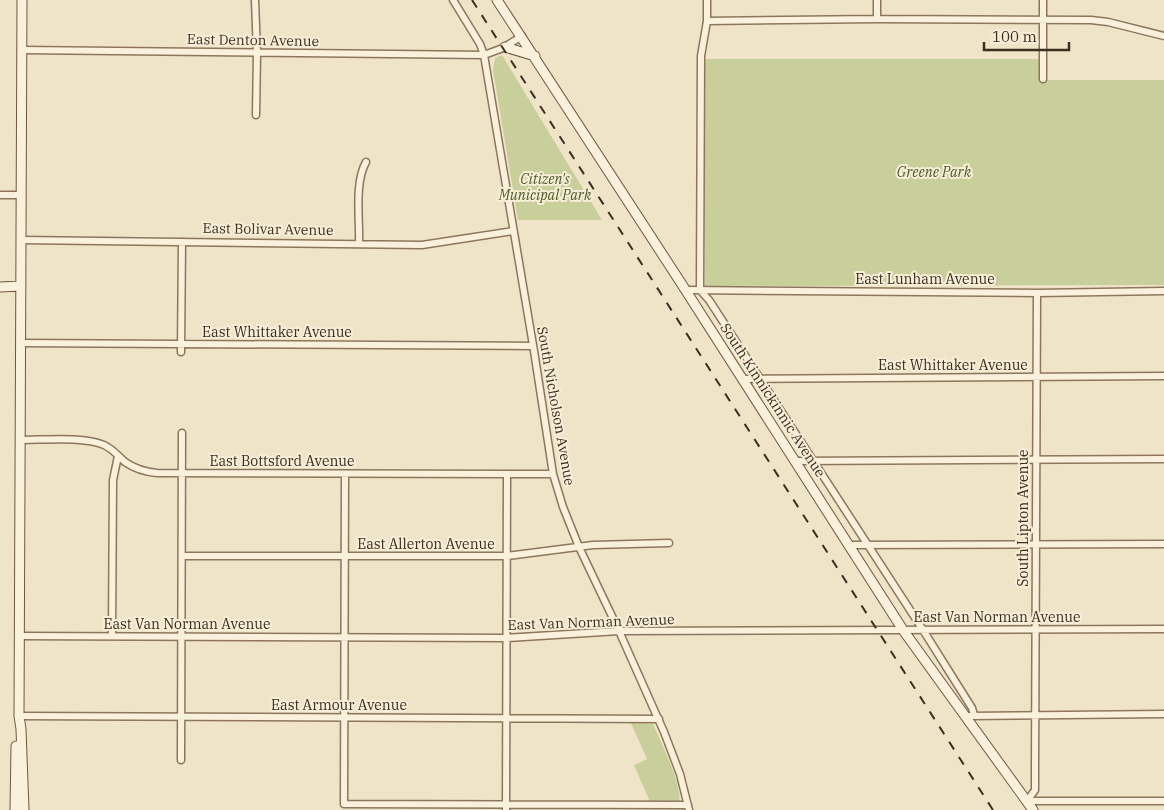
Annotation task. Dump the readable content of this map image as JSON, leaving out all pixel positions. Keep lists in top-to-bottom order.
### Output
{
  "streets": {
    "street": [
      "East Denton Avenue",
      "East Bolivar Avenue",
      "East Lunham Avenue",
      "East Whittaker Avenue",
      "South Kinnickinnic Avenue",
      "South Nicholson Avenue",
      "East Bottsford Avenue",
      "South Lipton Avenue",
      "East Allerton Avenue",
      "East Van Norman Avenue",
      "East Armour Avenue"
    ]
  },
  "crossings": [
    ["East Denton Avenue", "South Nicholson Avenue"],
    ["East Bolivar Avenue", "South Nicholson Avenue"],
    ["East Lunham Avenue", "South Kinnickinnic Avenue"],
    ["East Lunham Avenue", "South Lipton Avenue"],
    ["East Whittaker Avenue", "South Kinnickinnic Avenue"],
    ["East Whittaker Avenue", "South Nicholson Avenue"],
    ["East Whittaker Avenue", "South Lipton Avenue"],
    ["South Kinnickinnic Avenue", "South Lipton Avenue"],
    ["South Kinnickinnic Avenue", "East Van Norman Avenue"],
    ["South Nicholson Avenue", "East Bottsford Avenue"],
    ["South Nicholson Avenue", "East Allerton Avenue"],
    ["South Nicholson Avenue", "East Van Norman Avenue"],
    ["South Nicholson Avenue", "East Armour Avenue"],
    ["South Lipton Avenue", "East Van Norman Avenue"]
  ],
  "parks": ["Greene Park", "Citizen's Municipal Park"],
  "scale_bar": "100 m"
}
